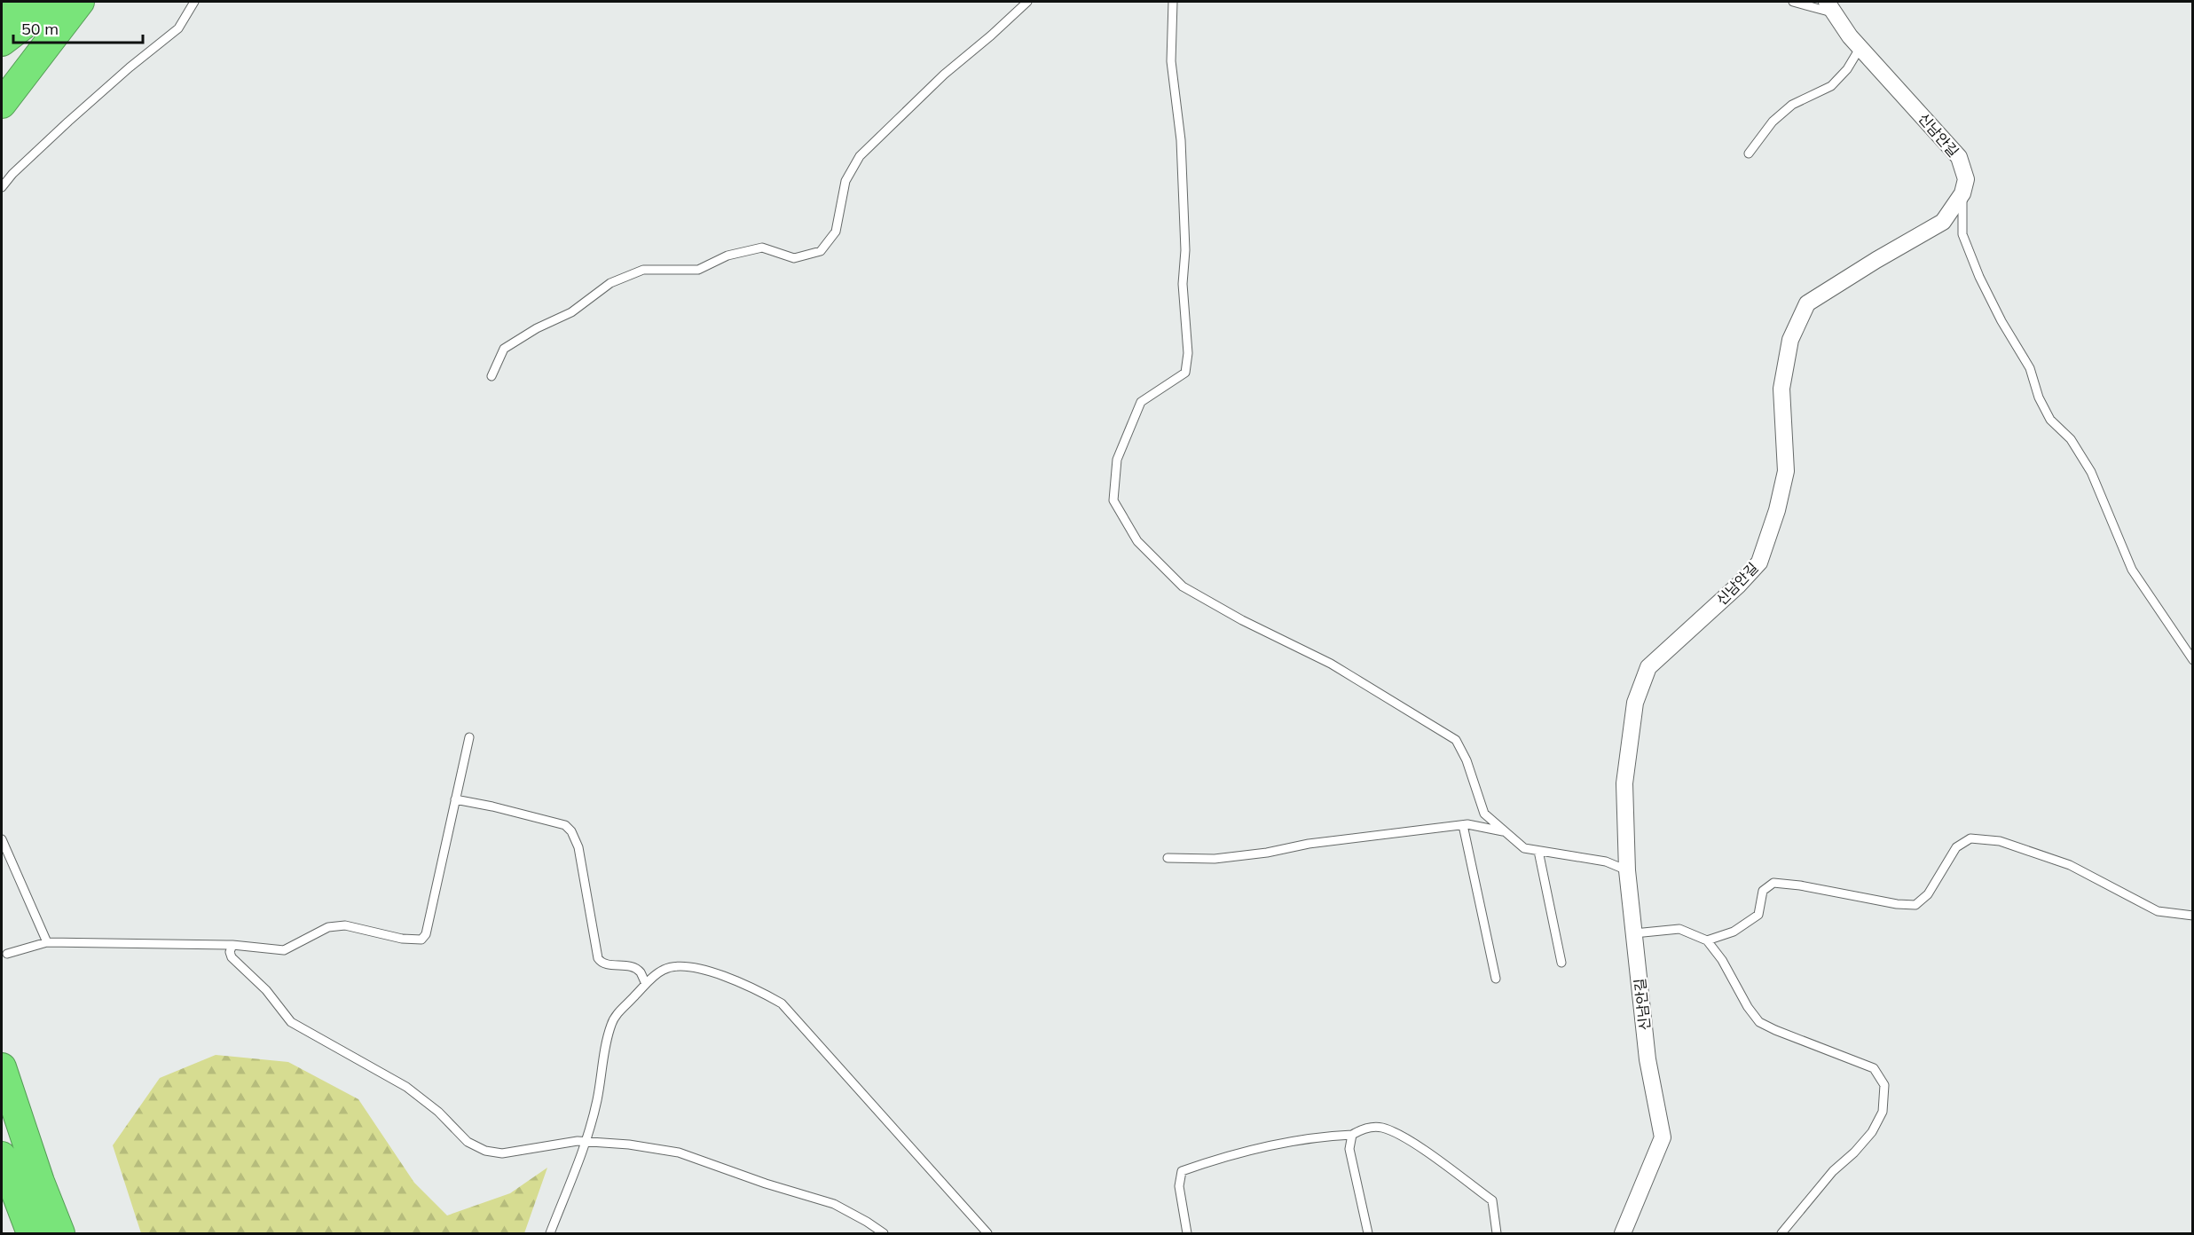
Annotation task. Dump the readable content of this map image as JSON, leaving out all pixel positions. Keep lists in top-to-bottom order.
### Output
{
  "streets": {
    "street": ["신남안길"]
  },
  "scale_bar": "50 m"
}
